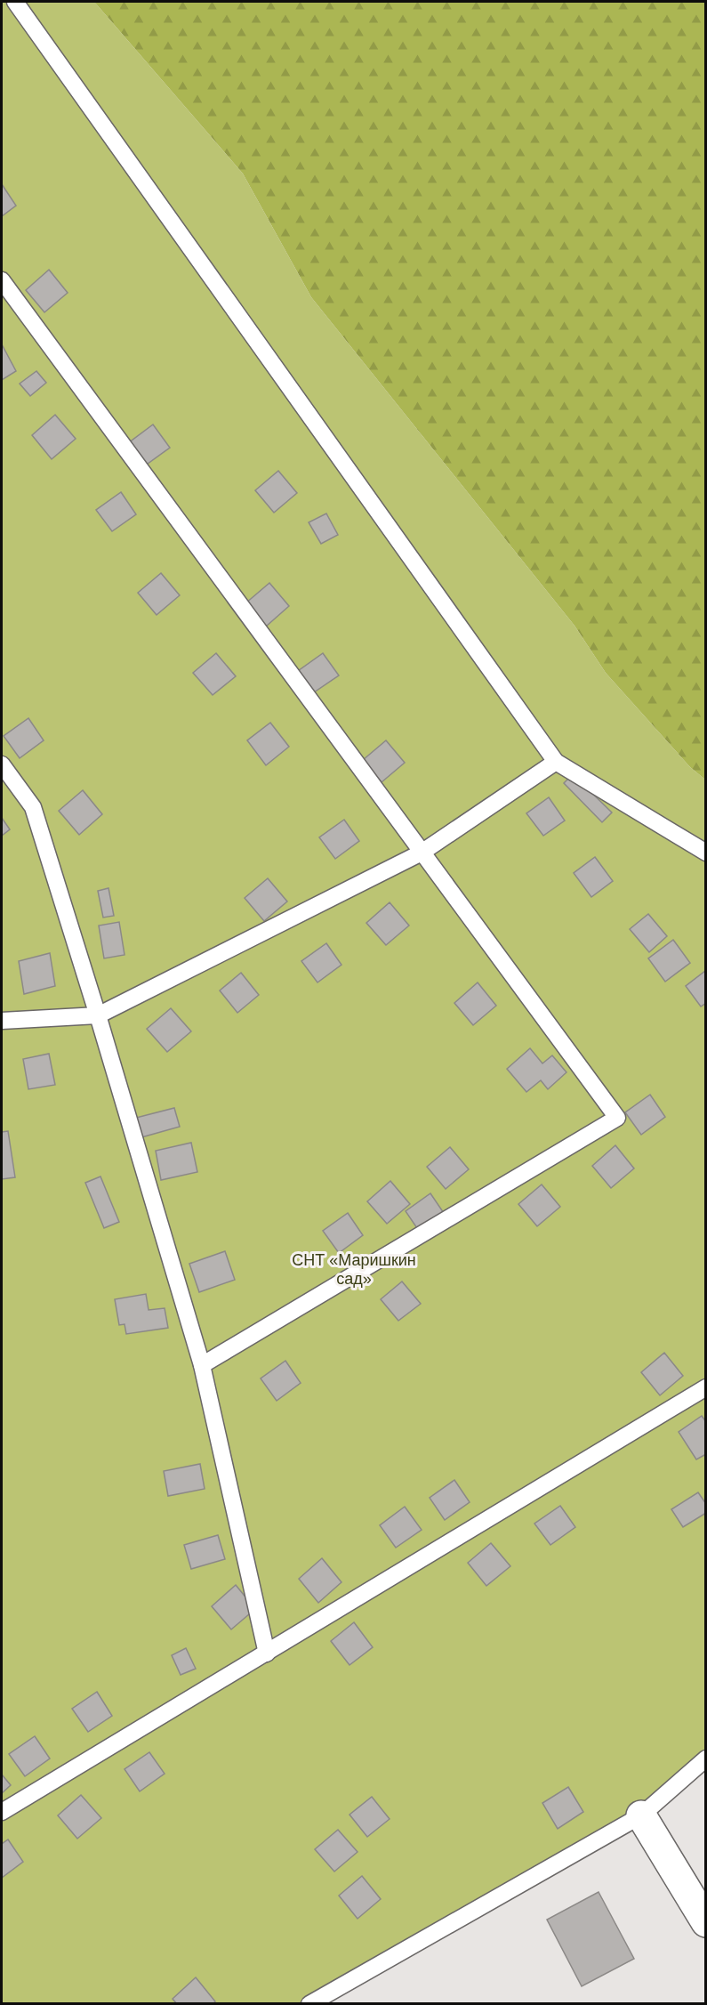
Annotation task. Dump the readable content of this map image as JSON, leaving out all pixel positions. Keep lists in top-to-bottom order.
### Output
{
  "parks": ["СНТ «Маришкин сад»"]
}
